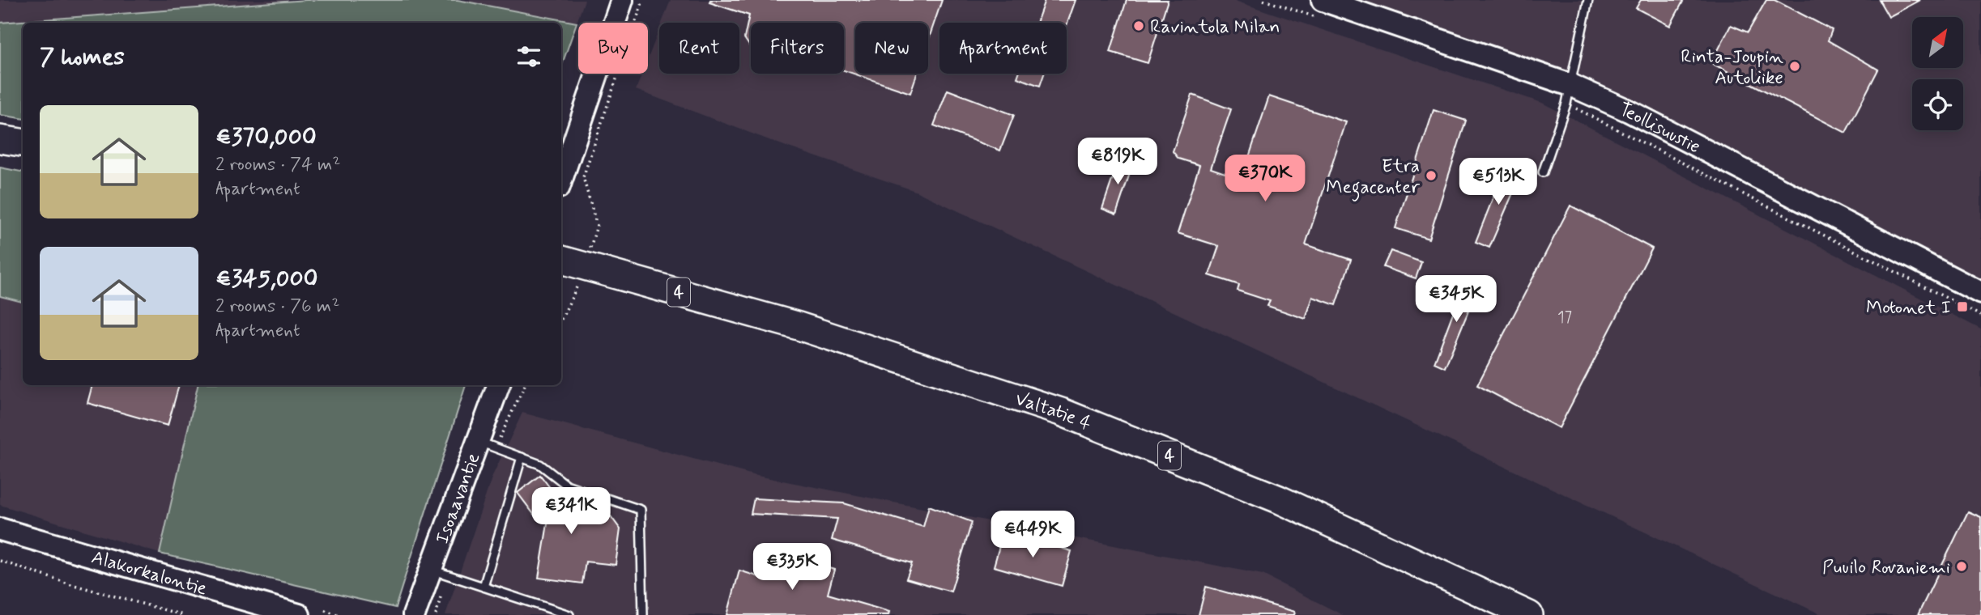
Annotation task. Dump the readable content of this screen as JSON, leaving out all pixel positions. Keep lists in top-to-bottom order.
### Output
{
  "streets": {
    "highway": ["4", "Valtatie 4"],
    "street": ["Teollisuustie", "Isoaavantie", "Alakorkalontie"]
  },
  "places": {
    "other": [
      "Ravintola Milan",
      "Rinta-Joupin Autoliike",
      "Etra Megacenter",
      "Puuilo Rovaniemi"
    ],
    "transit": ["Motonet I"]
  },
  "house_numbers": ["17"],
  "north": "top right",
  "page": {
    "chip": [
      "Buy",
      "Rent",
      "Filters",
      "New",
      "Apartment"
    ],
    "heading": "7 homes",
    "list": [
      {
        "name": "€370,000",
        "note": "2 rooms · 74 m² · Apartment"
      },
      {
        "name": "€345,000",
        "note": "2 rooms · 76 m² · Apartment"
      }
    ],
    "price": [
      "€819K",
      "€370K",
      "€513K",
      "€345K",
      "€341K",
      "€449K",
      "€335K"
    ]
  }
}
